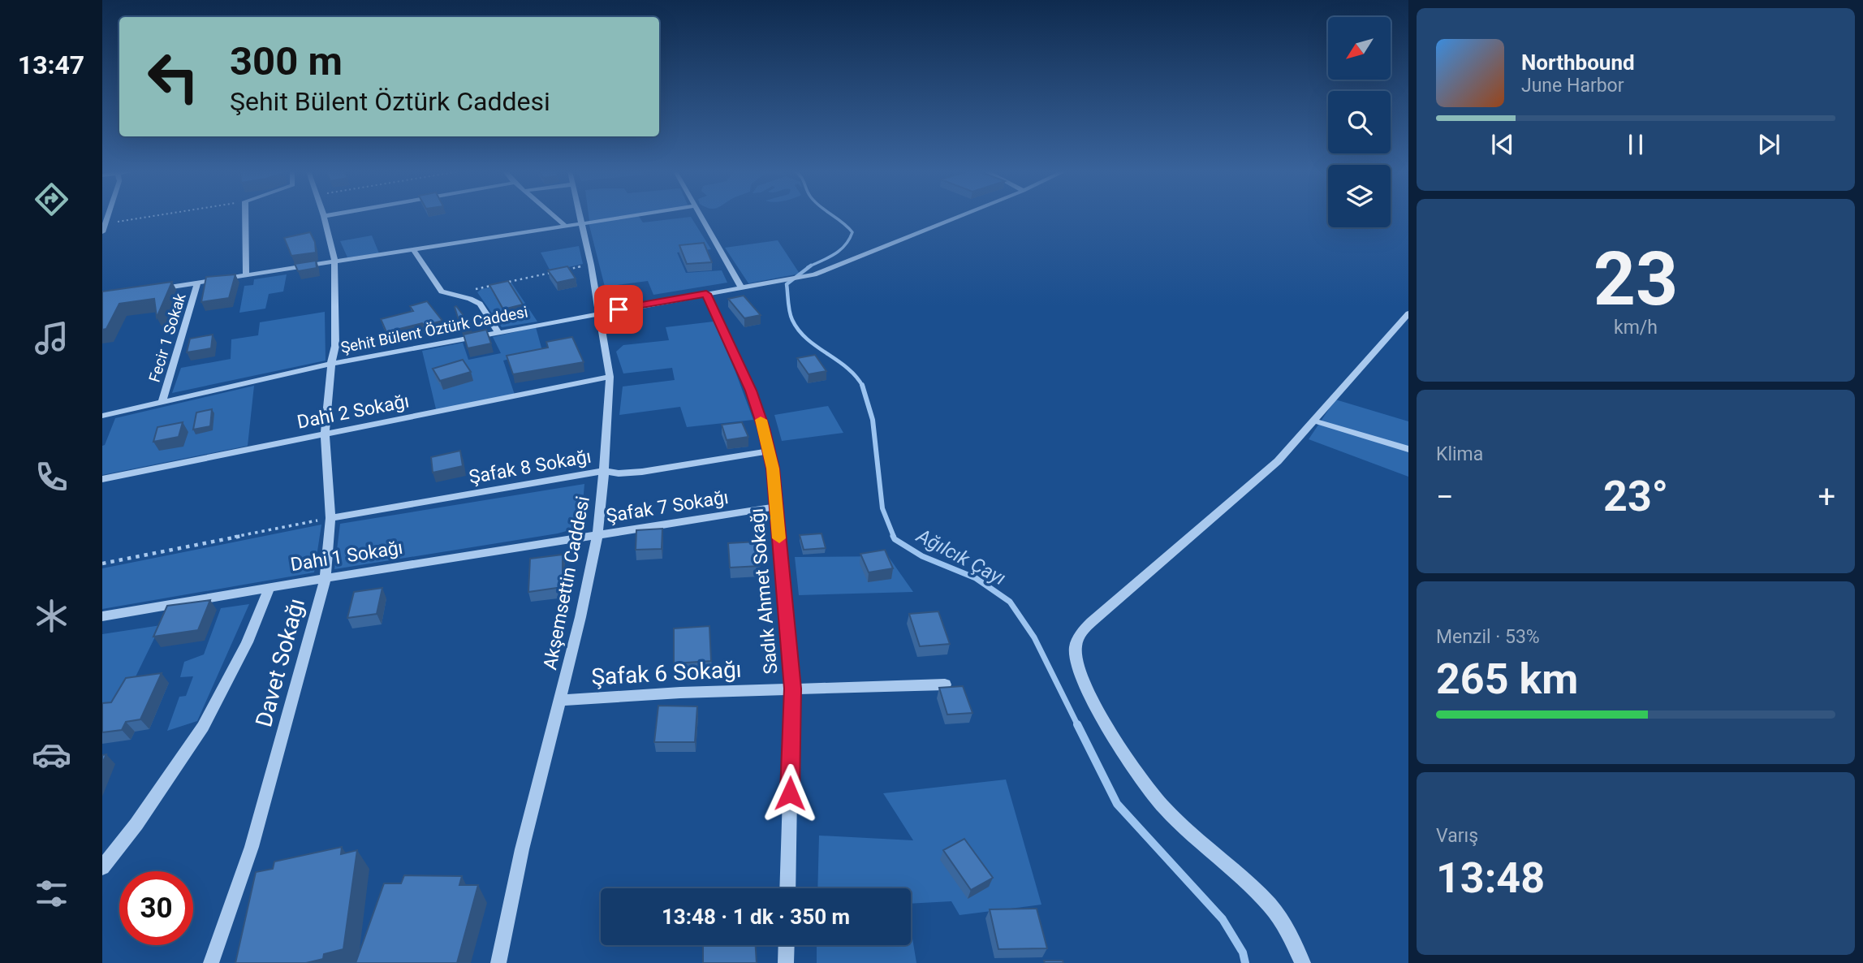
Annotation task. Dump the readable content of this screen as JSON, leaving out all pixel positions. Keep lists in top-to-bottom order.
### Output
{
  "streets": {
    "street": [
      "Şehit Bülent Öztürk Caddesi",
      "Fecir 1 Sokak",
      "Dahi 2 Sokağı",
      "Şafak 8 Sokağı",
      "Şafak 7 Sokağı",
      "Dahi 1 Sokağı",
      "Akşemsettin Caddesi",
      "Sadık Ahmet Sokağı",
      "Davet Sokağı",
      "Şafak 6 Sokağı"
    ]
  },
  "crossings": [
    ["Şehit Bülent Öztürk Caddesi", "Fecir 1 Sokak"],
    ["Şehit Bülent Öztürk Caddesi", "Akşemsettin Caddesi"],
    ["Şehit Bülent Öztürk Caddesi", "Sadık Ahmet Sokağı"],
    ["Şehit Bülent Öztürk Caddesi", "Davet Sokağı"],
    ["Dahi 2 Sokağı", "Akşemsettin Caddesi"],
    ["Dahi 2 Sokağı", "Davet Sokağı"],
    ["Şafak 8 Sokağı", "Akşemsettin Caddesi"],
    ["Şafak 8 Sokağı", "Sadık Ahmet Sokağı"],
    ["Şafak 8 Sokağı", "Davet Sokağı"],
    ["Şafak 7 Sokağı", "Dahi 1 Sokağı"],
    ["Şafak 7 Sokağı", "Akşemsettin Caddesi"],
    ["Şafak 7 Sokağı", "Sadık Ahmet Sokağı"],
    ["Dahi 1 Sokağı", "Akşemsettin Caddesi"],
    ["Dahi 1 Sokağı", "Davet Sokağı"],
    ["Akşemsettin Caddesi", "Şafak 6 Sokağı"],
    ["Sadık Ahmet Sokağı", "Şafak 6 Sokağı"]
  ],
  "water": ["Ağılcık Çayı"],
  "north": "bottom left",
  "page": {
    "tabs": "13:47",
    "turn": ["300 m", "Şehit Bülent Öztürk Caddesi"],
    "song": ["Northbound", "June Harbor"],
    "tile": [
      ["23", "km/h"],
      "Klima",
      ["Menzil · 53%", "265 km"],
      ["Varış", "13:48"]
    ],
    "heat": ["−", "23°", "+"],
    "limit": "30",
    "trip": "13:48 · 1 dk · 350 m"
  }
}
